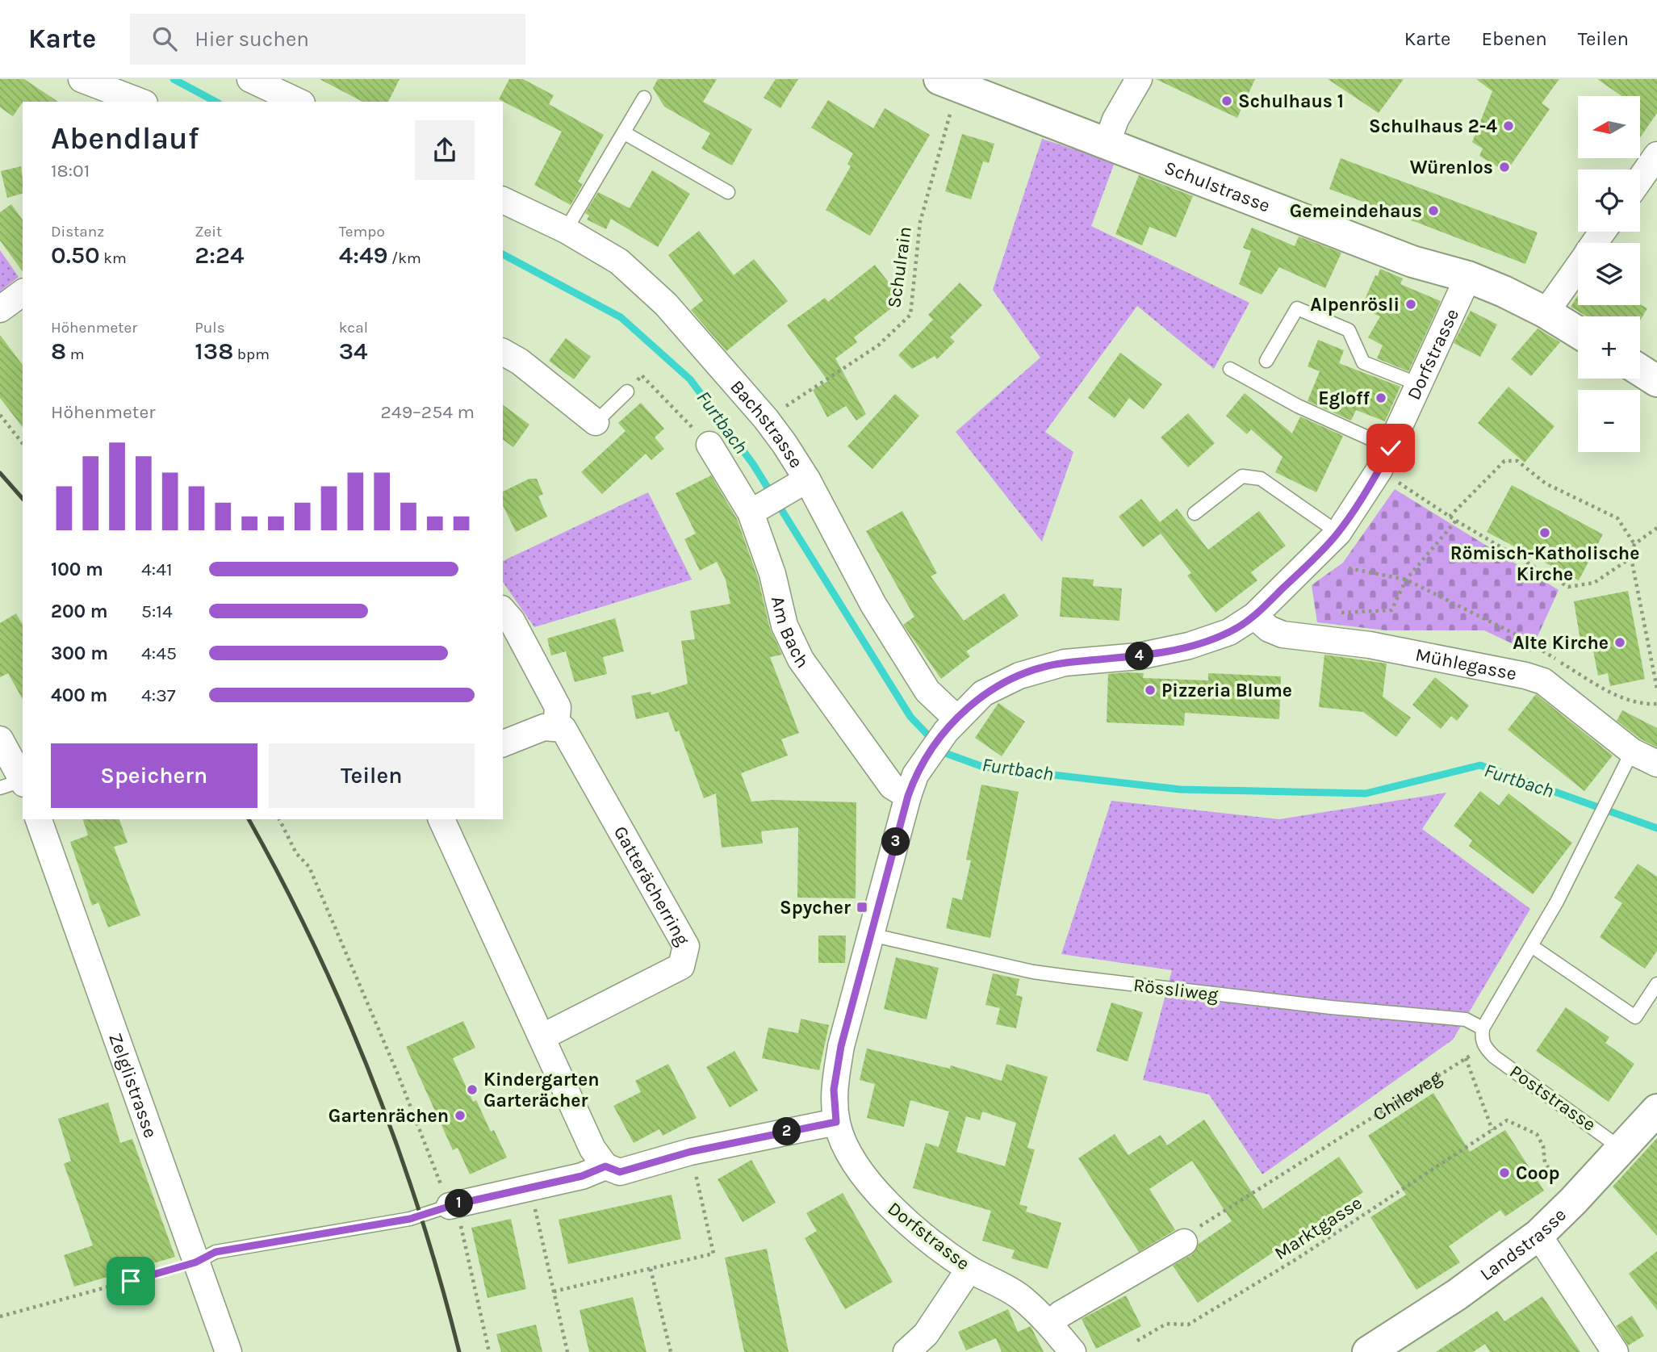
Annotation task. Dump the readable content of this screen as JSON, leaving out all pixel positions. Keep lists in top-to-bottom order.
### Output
{
  "streets": {
    "street": [
      "Schulstrasse",
      "Dorfstrasse",
      "Bachstrasse",
      "Am Bach",
      "Mühlegasse",
      "Gatterächerring",
      "Zelglistrasse",
      "Landstrasse"
    ],
    "lane": ["Rössliweg", "Poststrasse"],
    "path": ["Schulrain", "Chileweg", "Marktgasse"]
  },
  "crossings": [
    ["Schulstrasse", "Schulrain"],
    ["Schulstrasse", "Dorfstrasse"],
    ["Schulrain", "Bachstrasse"],
    ["Dorfstrasse", "Bachstrasse"],
    ["Dorfstrasse", "Am Bach"],
    ["Dorfstrasse", "Mühlegasse"],
    ["Dorfstrasse", "Rössliweg"],
    ["Chileweg", "Poststrasse"],
    ["Poststrasse", "Landstrasse"]
  ],
  "water": ["Furtbach"],
  "places": {
    "other": [
      "Schulhaus 1",
      "Schulhaus 2-4",
      "Würenlos",
      "Gemeindehaus",
      "Alpenrösli",
      "Egloff",
      "Römisch-Katholische Kirche",
      "Alte Kirche",
      "Pizzeria Blume",
      "Kindergarten Garterächer",
      "Gartenrächen",
      "Coop"
    ],
    "transit": ["Spycher"]
  },
  "north": "left",
  "page": {
    "header": "Karte",
    "search": "Hier suchen",
    "nav": ["Karte", "Ebenen", "Teilen"],
    "map_buttons": ["+", "−"],
    "heading": ["Abendlauf", "18:01"],
    "stats": [
      ["Distanz", "0.50 km"],
      ["Zeit", "2:24"],
      ["Tempo", "4:49 /km"],
      ["Höhenmeter", "8 m"],
      ["Puls", "138 bpm"],
      ["kcal", "34"]
    ],
    "chart": ["Höhenmeter", "249–254 m"],
    "list": [
      {
        "name": "100 m",
        "note": "4:41"
      },
      {
        "name": "200 m",
        "note": "5:14"
      },
      {
        "name": "300 m",
        "note": "4:45"
      },
      {
        "name": "400 m",
        "note": "4:37"
      }
    ],
    "pins": [
      "4",
      "3",
      "2",
      "1"
    ],
    "buttons": ["Speichern", "Teilen"]
  }
}
